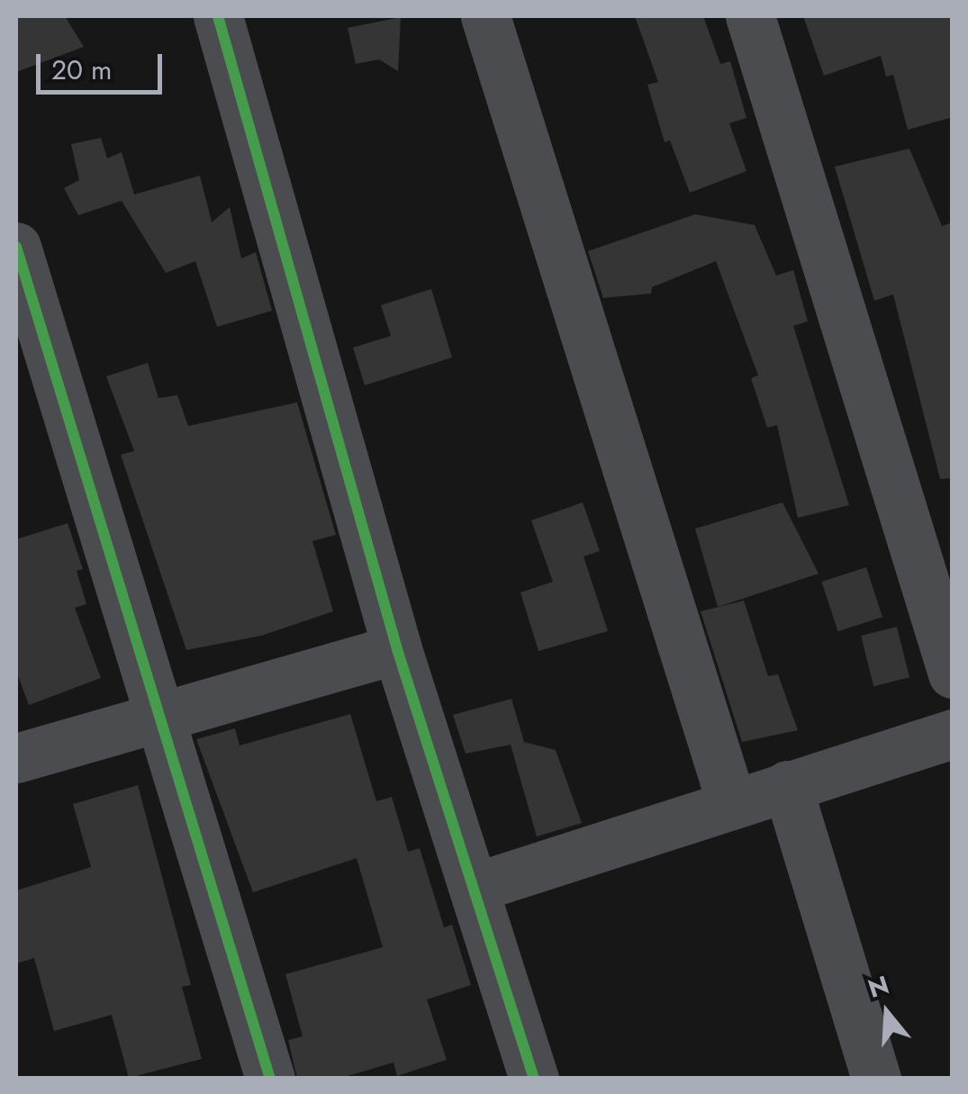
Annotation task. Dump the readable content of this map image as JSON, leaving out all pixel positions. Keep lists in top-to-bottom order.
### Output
{
  "scale_bar": "20 m",
  "north": "top"
}
